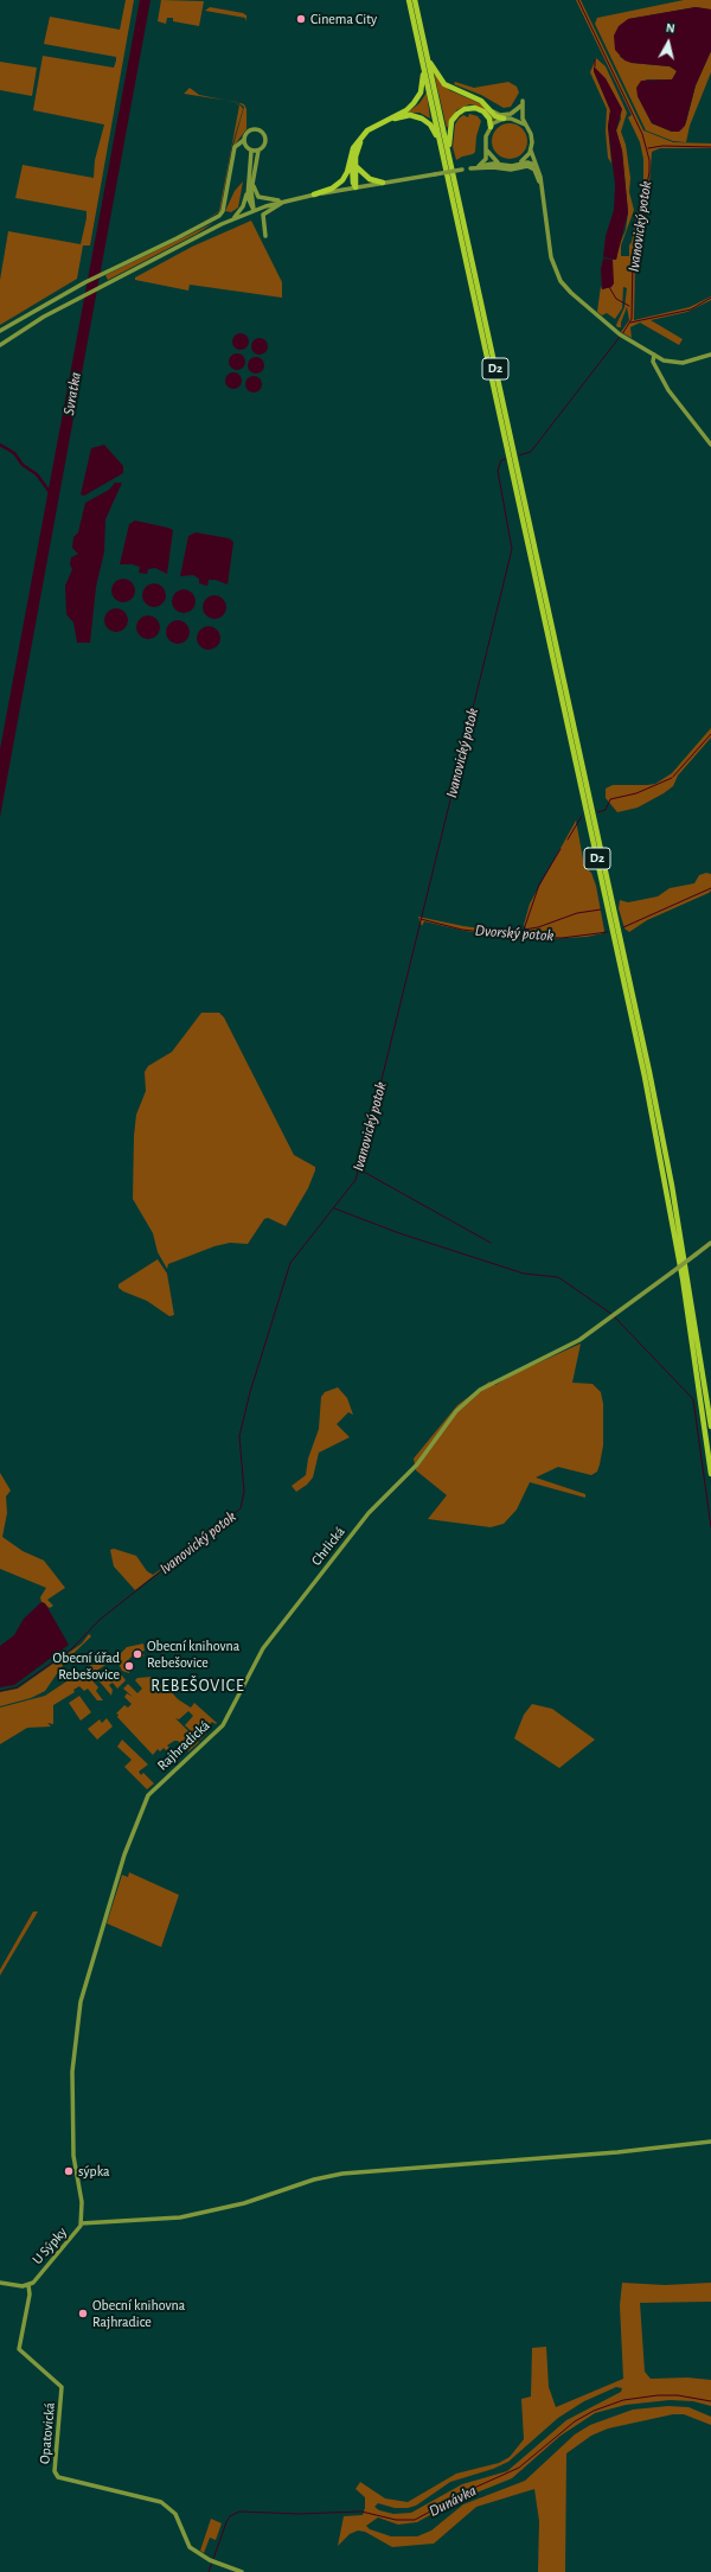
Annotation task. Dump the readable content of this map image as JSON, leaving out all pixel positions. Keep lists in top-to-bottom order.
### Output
{
  "streets": {
    "highway": ["D2"],
    "street": [
      "Chrlická",
      "Rajhradická",
      "U Sýpky",
      "Opatovická"
    ]
  },
  "crossings": [
    ["Chrlická", "Rajhradická"],
    ["Rajhradická", "U Sýpky"],
    ["U Sýpky", "Opatovická"]
  ],
  "districts": ["REBEŠOVICE"],
  "water": [
    "Ivanovický potok",
    "Svratka",
    "Dvorský potok",
    "Dunávka"
  ],
  "places": [
    "Cinema City",
    "Obecní knihovna Rebešovice",
    "Obecní úřad Rebešovice",
    "sýpka",
    "Obecní knihovna Rajhradice"
  ],
  "north": "top"
}
